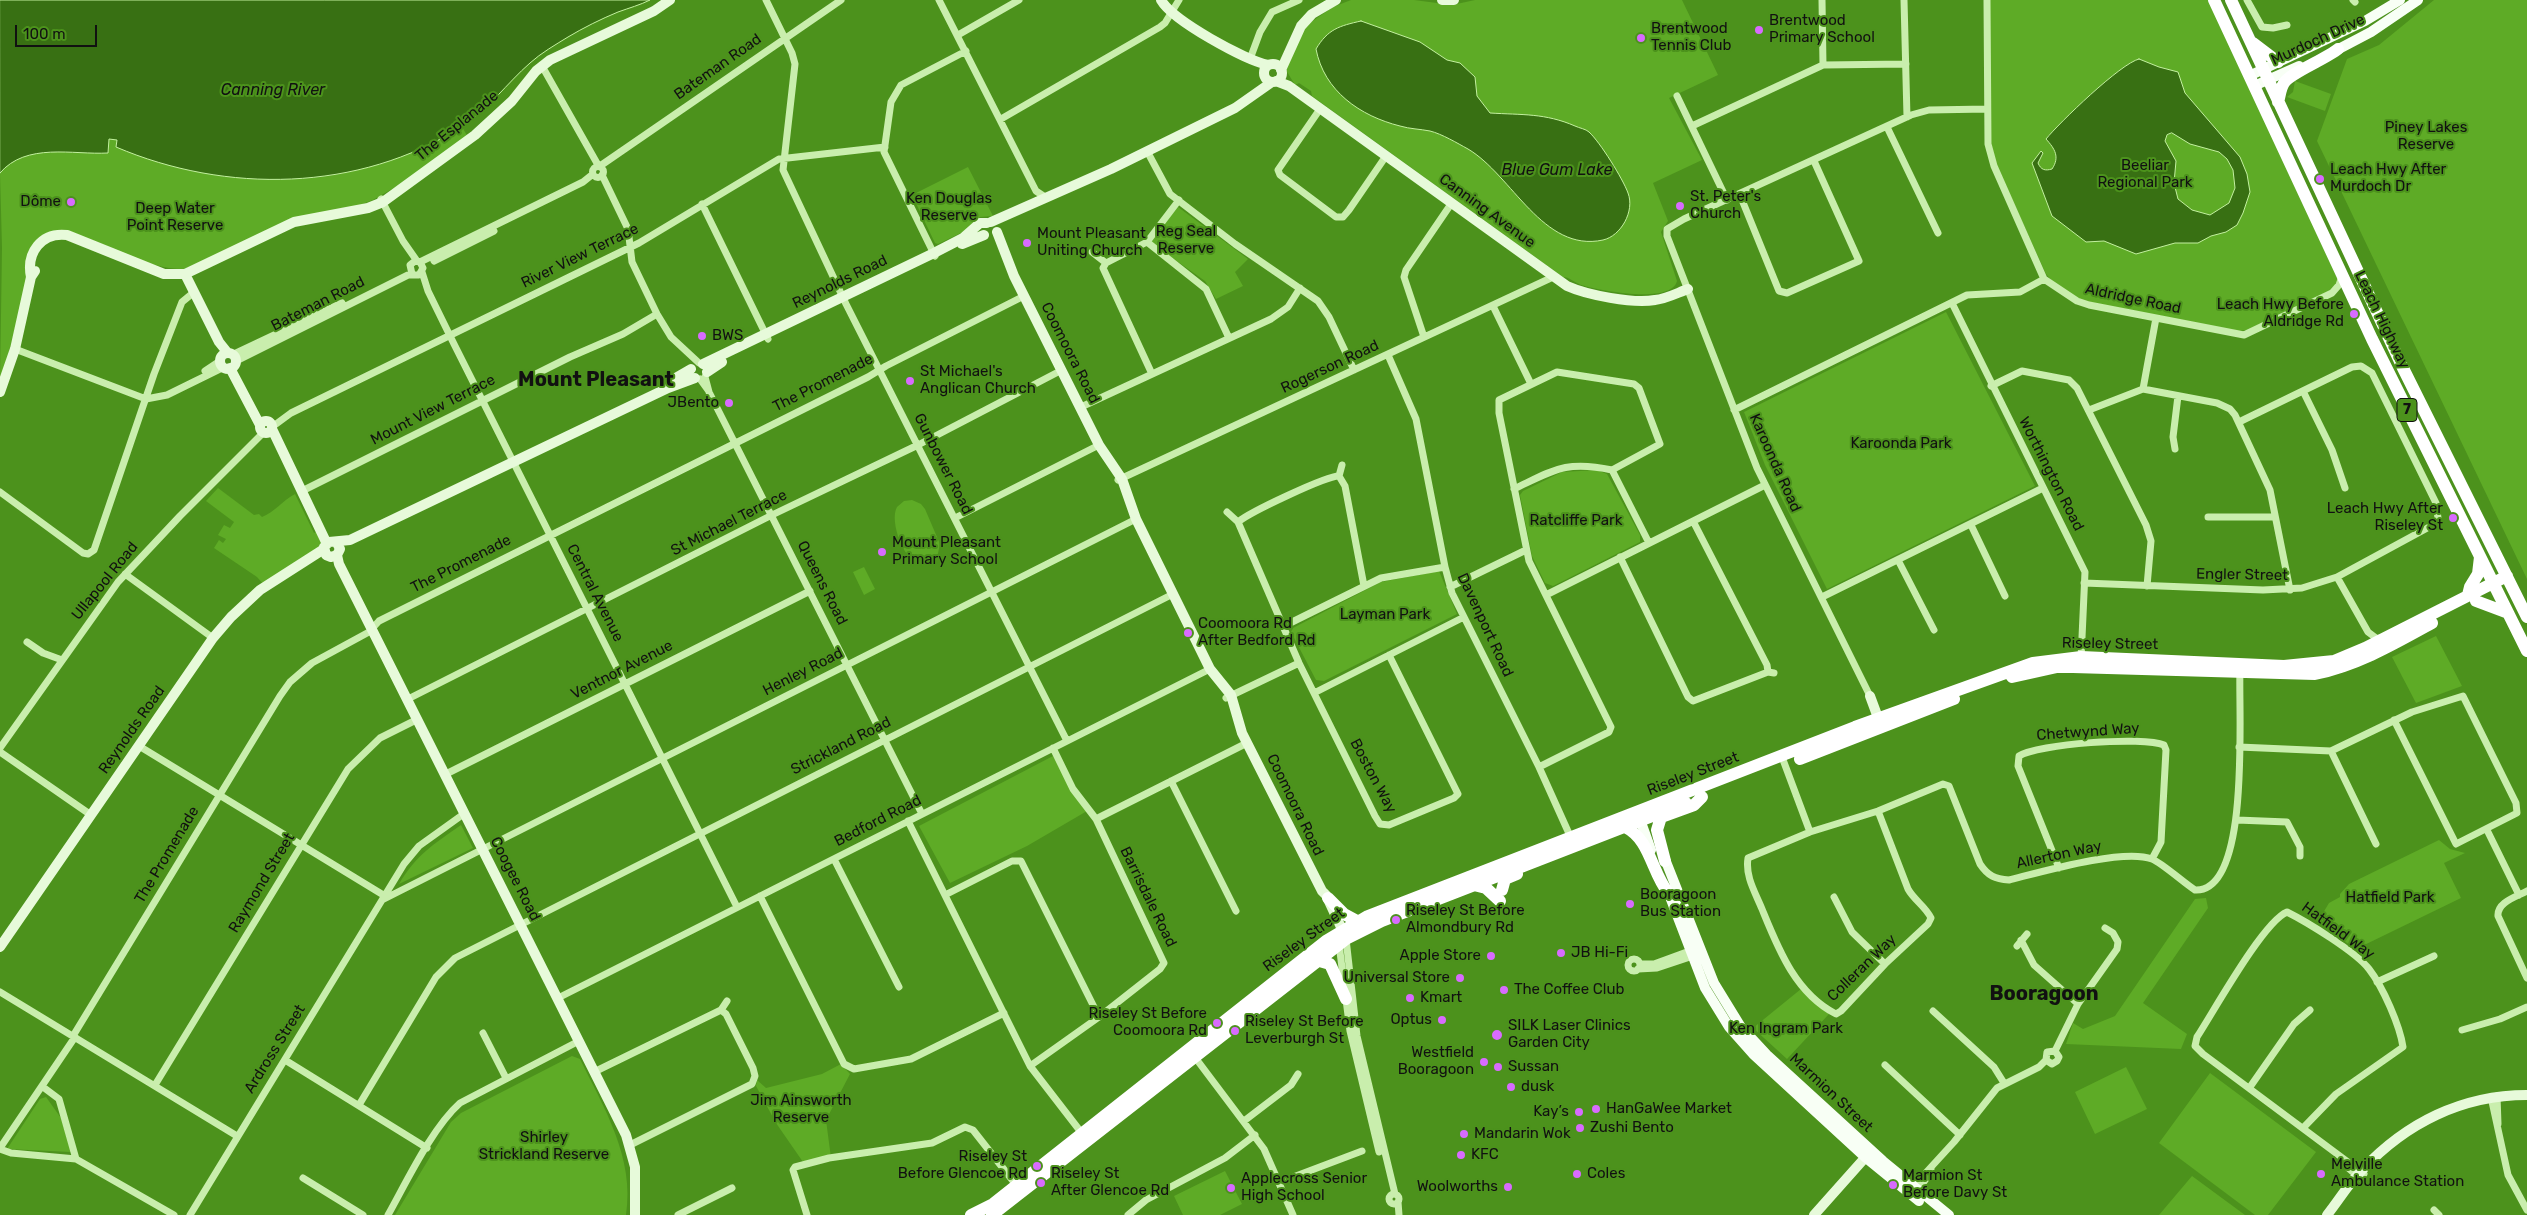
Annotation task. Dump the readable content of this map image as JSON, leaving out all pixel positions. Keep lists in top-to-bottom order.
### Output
{
  "streets": {
    "highway": ["Leach Highway", "7", "Riseley Street"],
    "main road": ["Murdoch Drive", "Marmion Street"],
    "street": [
      "Bateman Road",
      "The Esplanade",
      "Canning Avenue",
      "River View Terrace",
      "Reynolds Road",
      "Aldridge Road",
      "Coomoora Road",
      "Rogerson Road",
      "The Promenade",
      "Mount View Terrace",
      "Karoonda Road",
      "Gunbower Road",
      "Worthington Road",
      "St Michael Terrace",
      "Engler Street",
      "Ullapool Road",
      "Queens Road",
      "Central Avenue",
      "Davenport Road",
      "Ventnor Avenue",
      "Henley Road",
      "Chetwynd Way",
      "Strickland Road",
      "Boston Way",
      "Bedford Road",
      "Allerton Way",
      "Coogee Road",
      "Raymond Street",
      "Barrisdale Road",
      "Hatfield Way",
      "Colleran Way",
      "Ardross Street"
    ]
  },
  "crossings": [
    ["Murdoch Drive", "Leach Highway"],
    ["Bateman Road", "The Esplanade"],
    ["Bateman Road", "Gunbower Road"],
    ["Bateman Road", "Queens Road"],
    ["Bateman Road", "Central Avenue"],
    ["Bateman Road", "Coogee Road"],
    ["The Esplanade", "Queens Road"],
    ["The Esplanade", "Central Avenue"],
    ["The Esplanade", "Coogee Road"],
    ["Canning Avenue", "Reynolds Road"],
    ["Canning Avenue", "Rogerson Road"],
    ["Canning Avenue", "Karoonda Road"],
    ["River View Terrace", "Gunbower Road"],
    ["River View Terrace", "Ullapool Road"],
    ["River View Terrace", "Queens Road"],
    ["River View Terrace", "Central Avenue"],
    ["River View Terrace", "Coogee Road"],
    ["Reynolds Road", "Coomoora Road"],
    ["Reynolds Road", "Gunbower Road"],
    ["Reynolds Road", "Queens Road"],
    ["Reynolds Road", "Central Avenue"],
    ["Reynolds Road", "Coogee Road"],
    ["Aldridge Road", "Leach Highway"],
    ["Leach Highway", "Riseley Street"],
    ["Coomoora Road", "Rogerson Road"],
    ["Coomoora Road", "The Promenade"],
    ["Coomoora Road", "St Michael Terrace"],
    ["Coomoora Road", "Riseley Street"],
    ["Coomoora Road", "Henley Road"],
    ["Coomoora Road", "Strickland Road"],
    ["Coomoora Road", "Bedford Road"],
    ["Rogerson Road", "Davenport Road"],
    ["The Promenade", "Gunbower Road"],
    ["The Promenade", "Queens Road"],
    ["The Promenade", "Central Avenue"],
    ["The Promenade", "Coogee Road"],
    ["Mount View Terrace", "Queens Road"],
    ["Mount View Terrace", "Central Avenue"],
    ["Mount View Terrace", "Coogee Road"],
    ["Karoonda Road", "Riseley Street"],
    ["Gunbower Road", "St Michael Terrace"],
    ["Gunbower Road", "Henley Road"],
    ["Gunbower Road", "Strickland Road"],
    ["Gunbower Road", "Bedford Road"],
    ["Worthington Road", "Engler Street"],
    ["Worthington Road", "Riseley Street"],
    ["St Michael Terrace", "Queens Road"],
    ["St Michael Terrace", "Central Avenue"],
    ["St Michael Terrace", "Coogee Road"],
    ["Ullapool Road", "Coogee Road"],
    ["Queens Road", "Ventnor Avenue"],
    ["Queens Road", "Henley Road"],
    ["Queens Road", "Strickland Road"],
    ["Queens Road", "Bedford Road"],
    ["Central Avenue", "Ventnor Avenue"],
    ["Central Avenue", "Henley Road"],
    ["Central Avenue", "Strickland Road"],
    ["Central Avenue", "Bedford Road"],
    ["Davenport Road", "Riseley Street"],
    ["Riseley Street", "Marmion Street"],
    ["Ventnor Avenue", "Coogee Road"],
    ["Henley Road", "Coogee Road"],
    ["Chetwynd Way", "Allerton Way"],
    ["Strickland Road", "Coogee Road"],
    ["Bedford Road", "Coogee Road"],
    ["Bedford Road", "Barrisdale Road"],
    ["Allerton Way", "Colleran Way"],
    ["Coogee Road", "Raymond Street"],
    ["Coogee Road", "Ardross Street"]
  ],
  "districts": ["Mount Pleasant", "Booragoon"],
  "water": ["Canning River", "Blue Gum Lake"],
  "parks": [
    "Piney Lakes Reserve",
    "Beeliar Regional Park",
    "Ken Douglas Reserve",
    "Deep Water Point Reserve",
    "Reg Seal Reserve",
    "Karoonda Park",
    "Ratcliffe Park",
    "Layman Park",
    "Hatfield Park",
    "Ken Ingram Park",
    "Jim Ainsworth Reserve",
    "Shirley Strickland Reserve"
  ],
  "places": [
    "Brentwood Primary School",
    "Brentwood Tennis Club",
    "Leach Hwy After Murdoch Dr",
    "Dôme",
    "St. Peter's Church",
    "Mount Pleasant Uniting Church",
    "Leach Hwy Before Aldridge Rd",
    "BWS",
    "St Michael's Anglican Church",
    "JBento",
    "Leach Hwy After Riseley St",
    "Mount Pleasant Primary School",
    "Coomoora Rd After Bedford Rd",
    "Booragoon Bus Station",
    "Riseley St Before Almondbury Rd",
    "JB Hi-Fi",
    "Apple Store",
    "Universal Store",
    "The Coffee Club",
    "Kmart",
    "Optus",
    "Riseley St Before Coomoora Rd",
    "Riseley St Before Leverburgh St",
    "SILK Laser Clinics Garden City",
    "Westfield Booragoon",
    "Sussan",
    "dusk",
    "HanGaWee Market",
    "Kay’s",
    "Zushi Bento",
    "Mandarin Wok",
    "KFC",
    "Riseley St Before Glencoe Rd",
    "Coles",
    "Melville Ambulance Station",
    "Riseley St After Glencoe Rd",
    "Marmion St Before Davy St",
    "Woolworths",
    "Applecross Senior High School"
  ],
  "scale_bar": "100 m"
}
